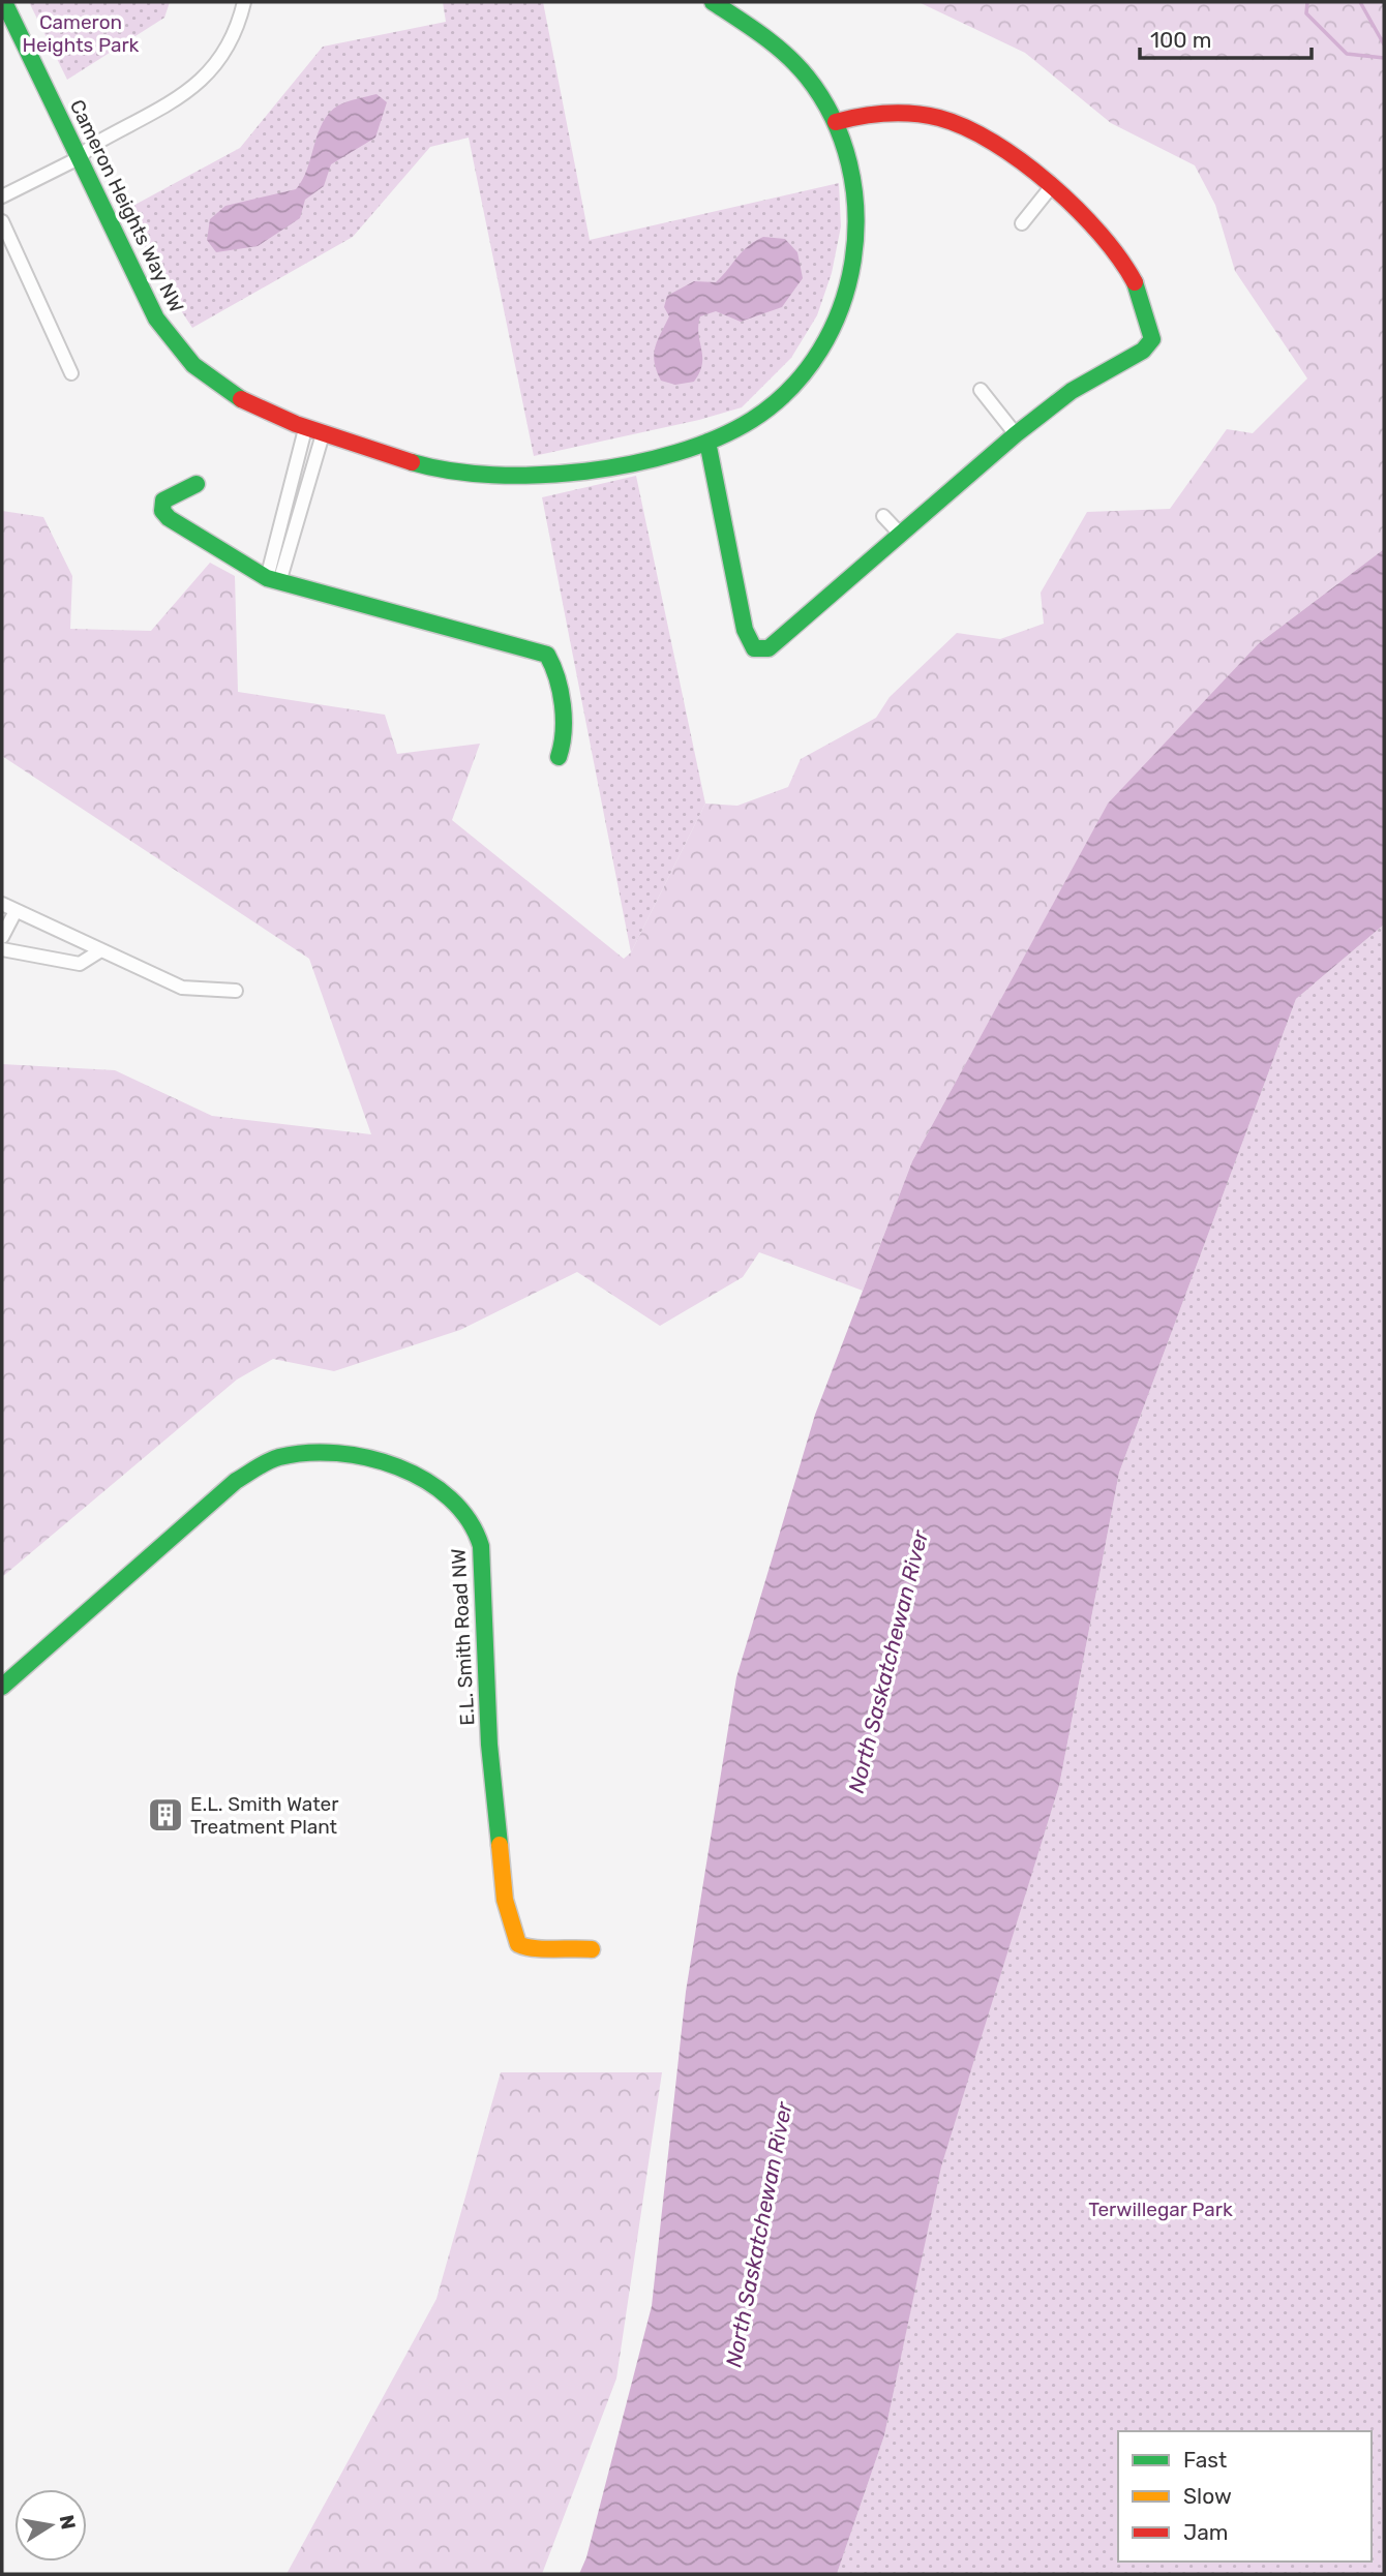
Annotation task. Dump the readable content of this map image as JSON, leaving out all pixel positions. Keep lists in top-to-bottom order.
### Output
{
  "streets": {
    "street": ["Cameron Heights Way NW", "E.L. Smith Road NW"]
  },
  "water": ["North Saskatchewan River"],
  "parks": ["Cameron Heights Park", "Terwillegar Park"],
  "places": {
    "building": ["E.L. Smith Water Treatment Plant"]
  },
  "legend": ["Fast", "Slow", "Jam"],
  "scale_bar": "100 m",
  "north": "right"
}
